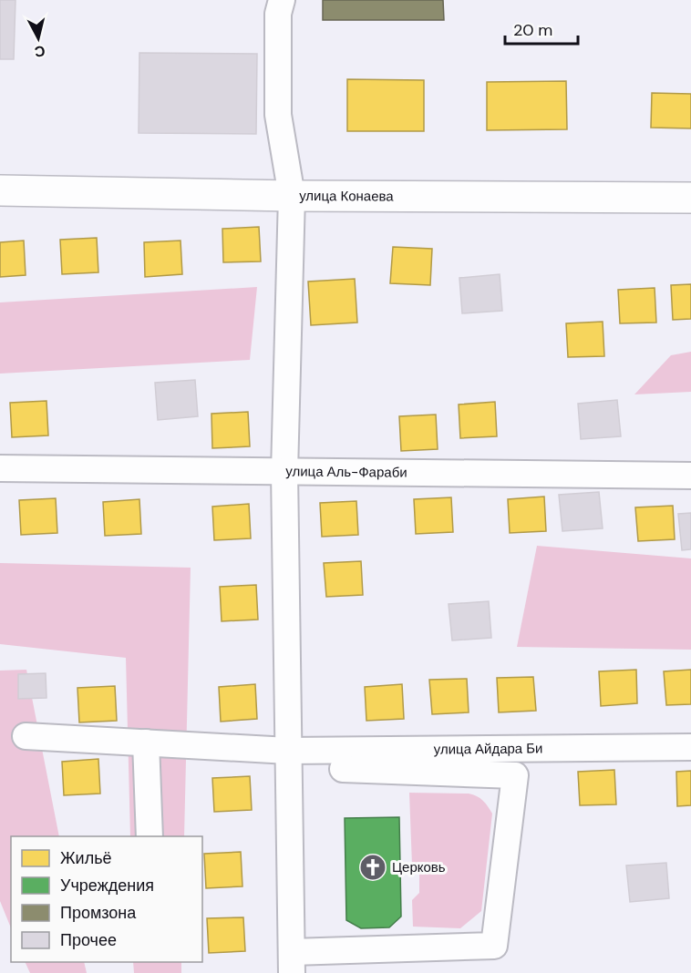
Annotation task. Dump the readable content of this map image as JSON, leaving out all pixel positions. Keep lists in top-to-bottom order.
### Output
{
  "streets": {
    "main road": ["улица Конаева"],
    "street": ["улица Аль-Фараби", "улица Айдара Би"]
  },
  "places": {
    "church": ["Церковь"]
  },
  "legend": [
    "Жильё",
    "Учреждения",
    "Промзона",
    "Прочее"
  ],
  "scale_bar": "20 m",
  "north": "bottom"
}
